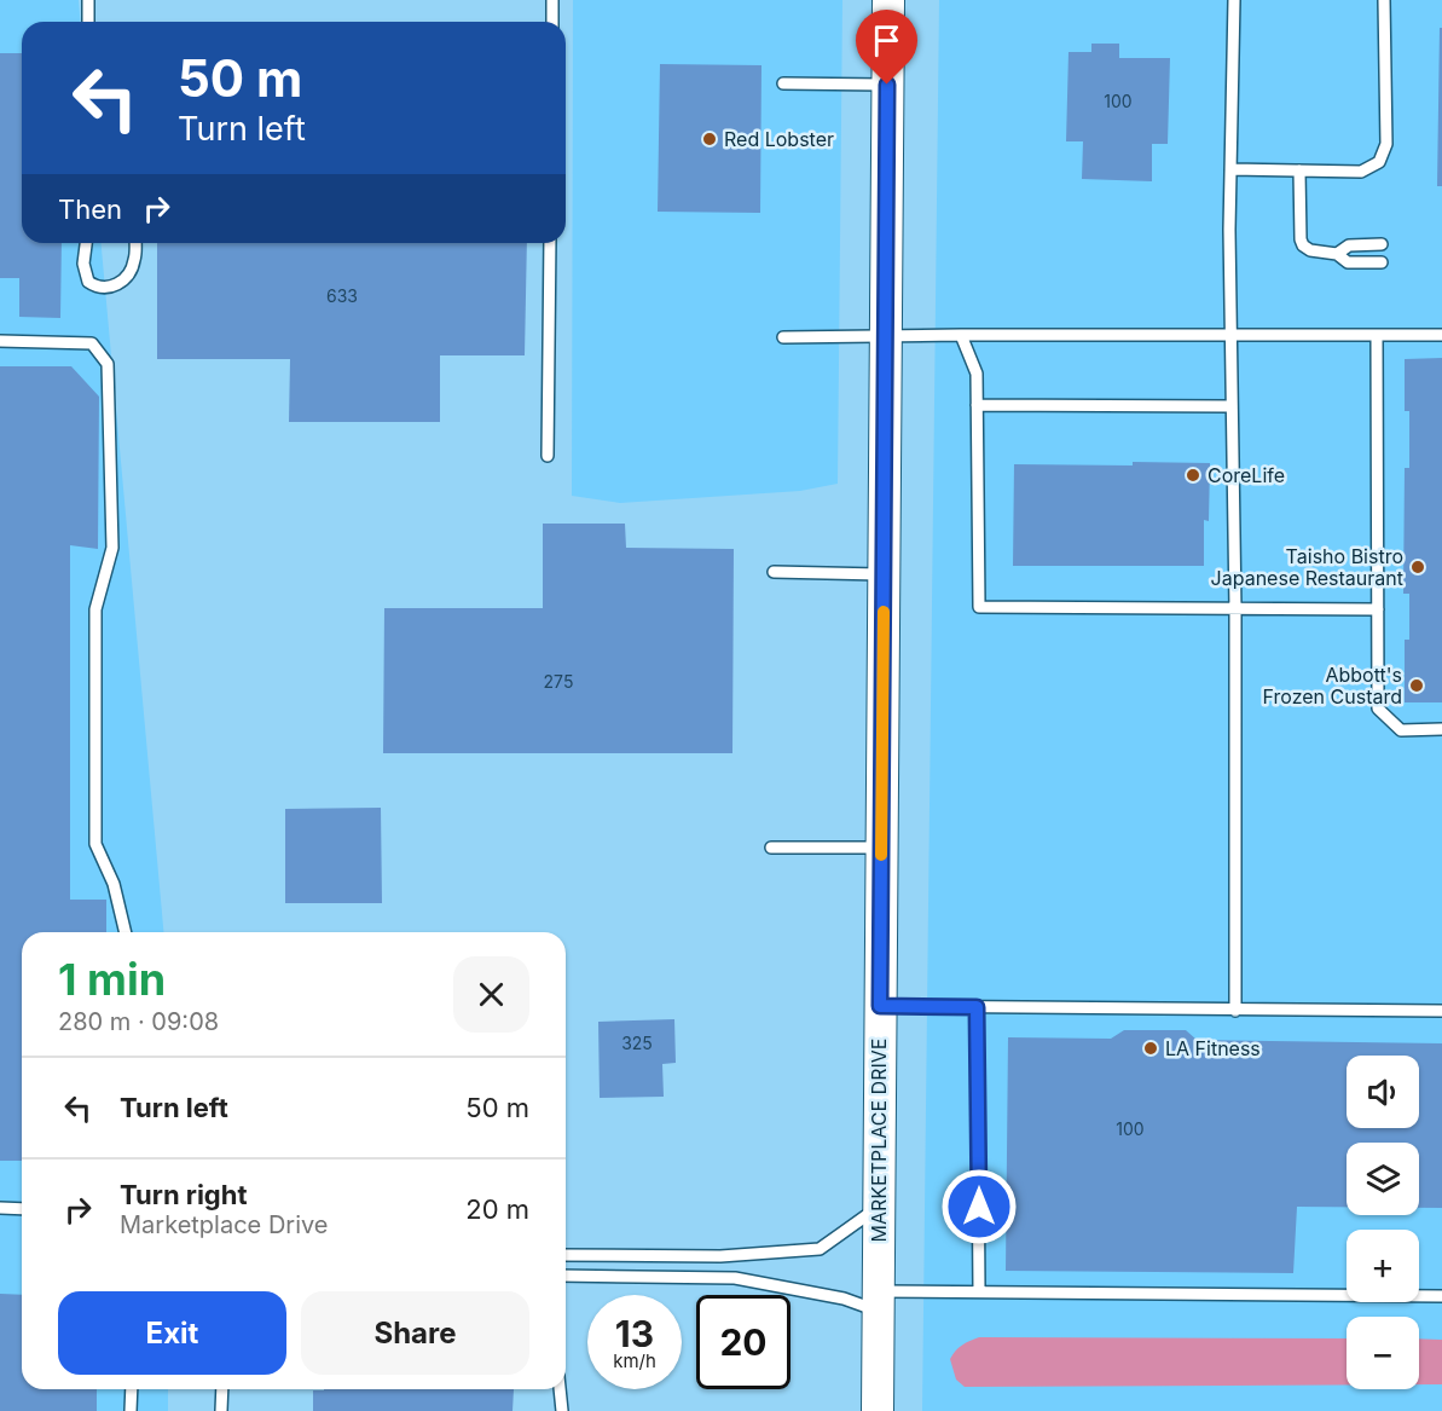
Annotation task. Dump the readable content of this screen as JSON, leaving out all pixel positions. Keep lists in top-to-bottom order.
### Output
{
  "streets": {
    "street": ["MARKETPLACE DRIVE"]
  },
  "places": [
    "Red Lobster",
    "CoreLife",
    "Taisho Bistro Japanese Restaurant",
    "Abbott's Frozen Custard",
    "LA Fitness"
  ],
  "house_numbers": [
    "100",
    "633",
    "275",
    "325",
    "100"
  ],
  "page": {
    "turn": ["50 m", "Turn left"],
    "then": "Then",
    "heading": ["1 min", "280 m · 09:08"],
    "map_buttons": ["+", "−"],
    "list": [
      {
        "name": "Turn left",
        "value": "50 m"
      },
      {
        "name": "Turn right",
        "note": "Marketplace Drive",
        "value": "20 m"
      }
    ],
    "buttons": ["Exit", "Share"],
    "speed": "13 km/h",
    "limit": "20"
  }
}
